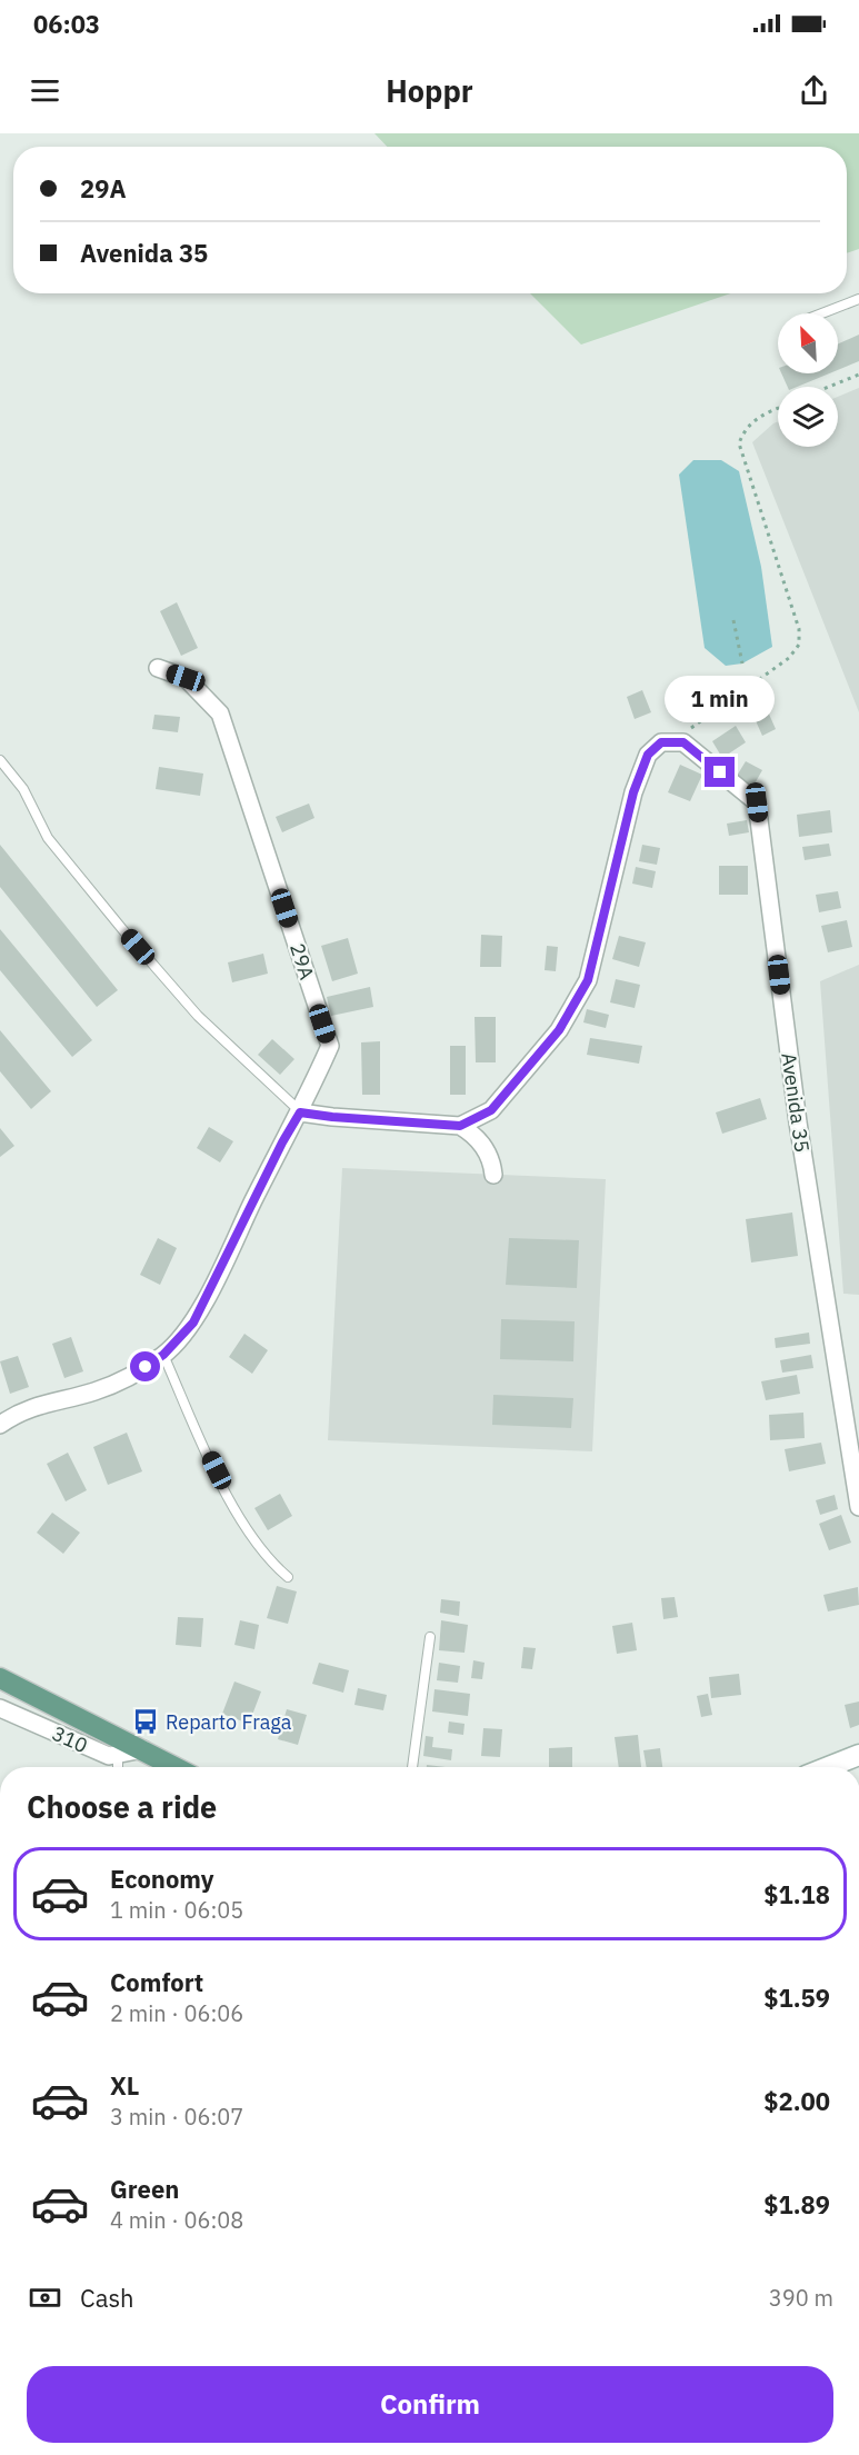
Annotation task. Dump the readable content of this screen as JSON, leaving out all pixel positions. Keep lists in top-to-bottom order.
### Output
{
  "streets": {
    "street": ["29A", "Avenida 35", "310"]
  },
  "places": {
    "bus stop": ["Reparto Fraga"]
  },
  "north": "top left",
  "page": {
    "status": "06:03",
    "header": "Hoppr",
    "banner": ["29A", "Avenida 35"],
    "bubble": "1 min",
    "heading": "Choose a ride",
    "list": [
      {
        "name": "Economy",
        "note": "1 min · 06:05",
        "value": "$1.18"
      },
      {
        "name": "Comfort",
        "note": "2 min · 06:06",
        "value": "$1.59"
      },
      {
        "name": "XL",
        "note": "3 min · 06:07",
        "value": "$2.00"
      },
      {
        "name": "Green",
        "note": "4 min · 06:08",
        "value": "$1.89"
      }
    ],
    "pay": ["Cash", "390 m"],
    "buttons": "Confirm"
  }
}
